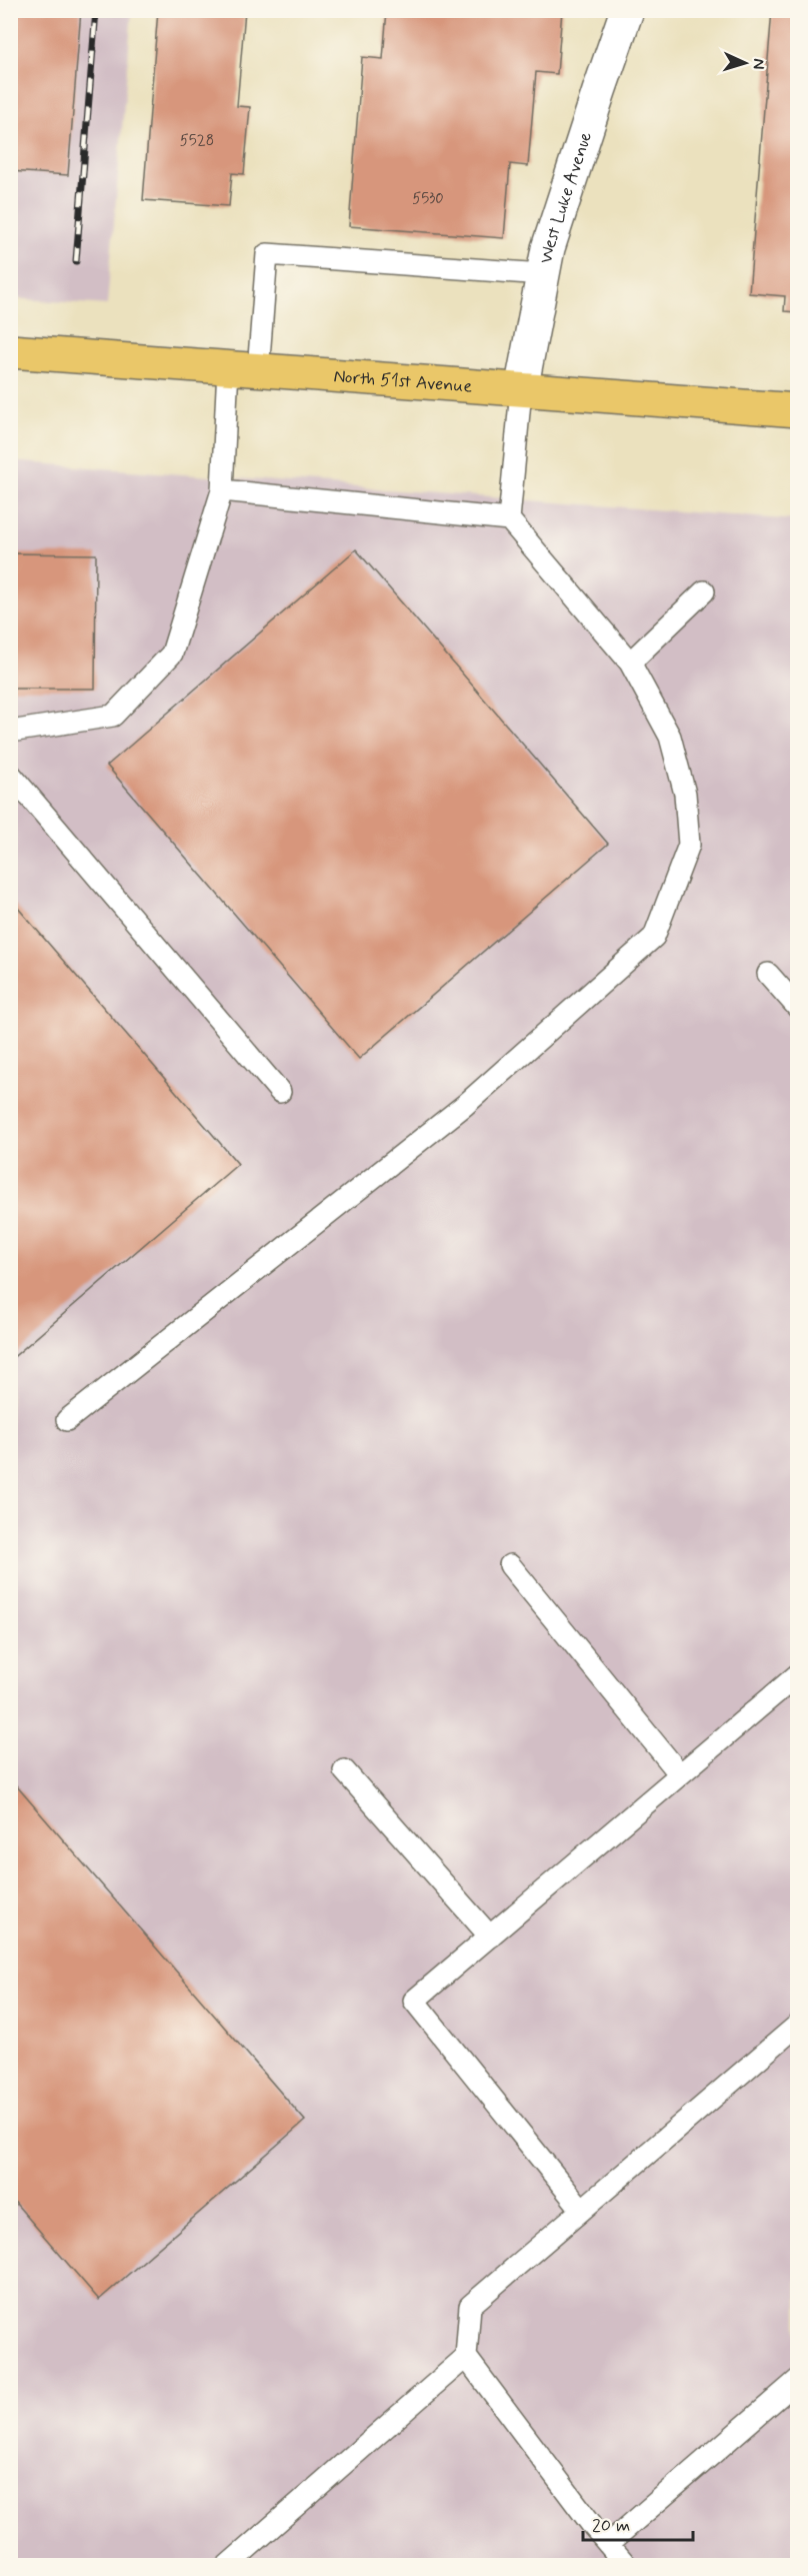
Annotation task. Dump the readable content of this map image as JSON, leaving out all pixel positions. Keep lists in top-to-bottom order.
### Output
{
  "streets": {
    "main road": ["North 51st Avenue"],
    "street": ["West Luke Avenue"]
  },
  "crossings": [
    ["West Luke Avenue", "North 51st Avenue"]
  ],
  "house_numbers": ["5528", "5530"],
  "scale_bar": "20 m",
  "north": "right"
}
